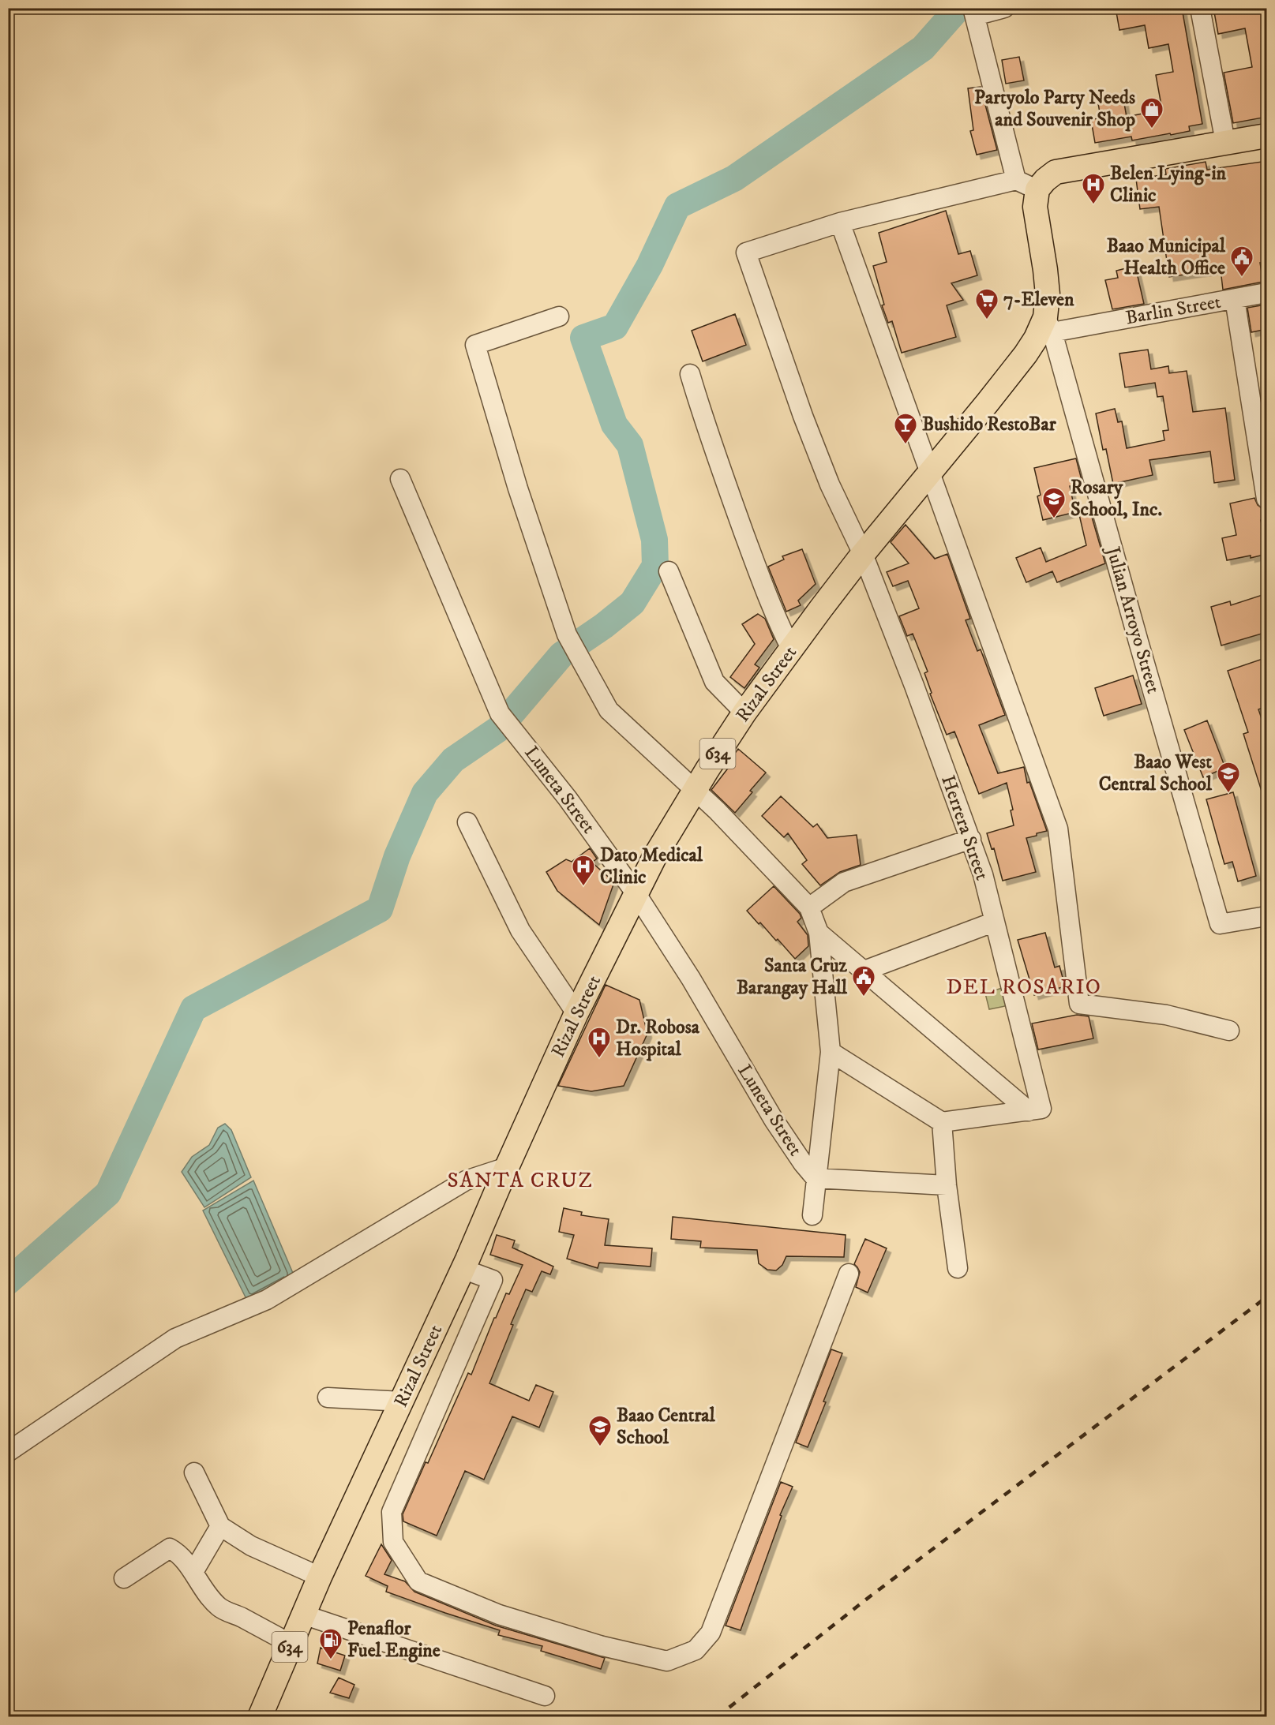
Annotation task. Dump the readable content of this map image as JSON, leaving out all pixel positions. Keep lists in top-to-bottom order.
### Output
{
  "streets": {
    "main road": ["Rizal Street", "634"],
    "street": [
      "Barlin Street",
      "Julian Arroyo Street",
      "Luneta Street",
      "Herrera Street"
    ]
  },
  "crossings": [
    ["Barlin Street", "Julian Arroyo Street"],
    ["Barlin Street", "Rizal Street"],
    ["Julian Arroyo Street", "Rizal Street"],
    ["Rizal Street", "634"],
    ["Rizal Street", "Luneta Street"],
    ["Rizal Street", "Herrera Street"]
  ],
  "districts": ["DEL ROSARIO", "SANTA CRUZ"],
  "places": {
    "shop": ["Partyolo Party Needs and Souvenir Shop"],
    "hospital": ["Belen Lying-in Clinic", "Dato Medical Clinic", "Dr. Robosa Hospital"],
    "public building": ["Baao Municipal Health Office", "Santa Cruz Barangay Hall"],
    "supermarket": ["7-Eleven"],
    "bar": ["Bushido RestoBar"],
    "school or university": ["Rosary School, Inc.", "Baao West Central School", "Baao Central School"],
    "fuel station": ["Penaflor Fuel Engine"]
  }
}
